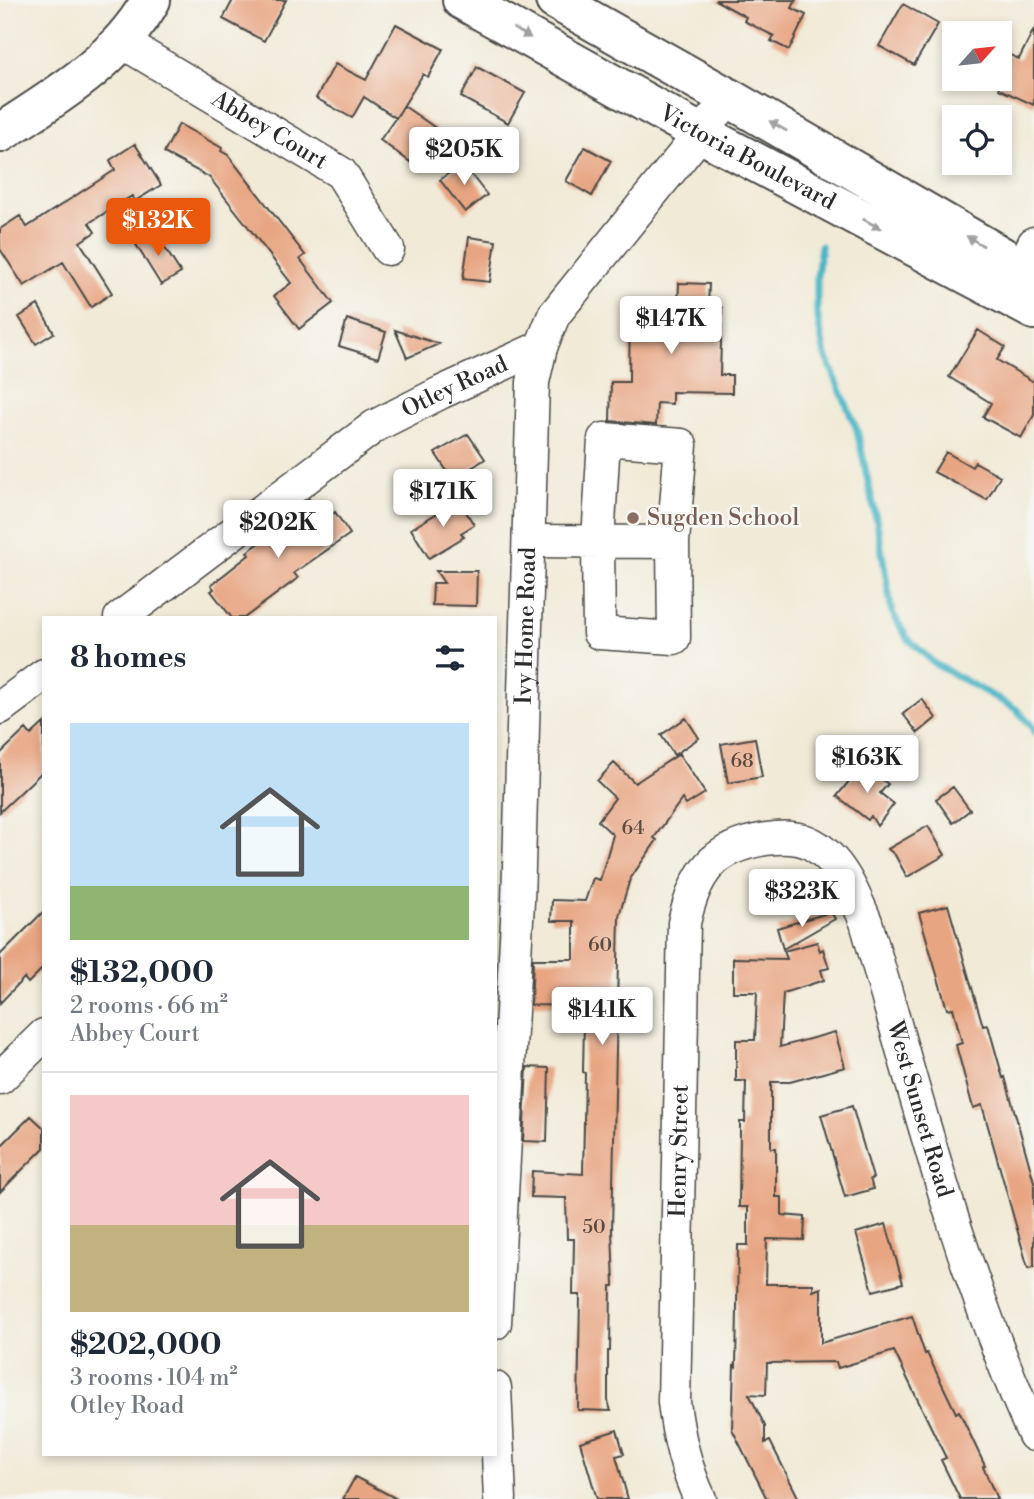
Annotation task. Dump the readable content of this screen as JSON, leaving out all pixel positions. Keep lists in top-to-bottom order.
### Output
{
  "streets": {
    "main road": ["Victoria Boulevard"],
    "street": [
      "Abbey Court",
      "Otley Road",
      "Ivy Home Road",
      "West Sunset Road",
      "Henry Street"
    ]
  },
  "crossings": [
    ["Otley Road", "Ivy Home Road"],
    ["West Sunset Road", "Henry Street"]
  ],
  "places": ["Sugden School"],
  "house_numbers": [
    "68",
    "64",
    "60",
    "50"
  ],
  "north": "top right",
  "page": {
    "price": [
      "$205K",
      "$132K",
      "$147K",
      "$171K",
      "$202K",
      "$163K",
      "$323K",
      "$141K"
    ],
    "heading": "8 homes",
    "list": [
      {
        "name": "$132,000",
        "note": "2 rooms · 66 m² · Abbey Court"
      },
      {
        "name": "$202,000",
        "note": "3 rooms · 104 m² · Otley Road"
      }
    ]
  }
}
